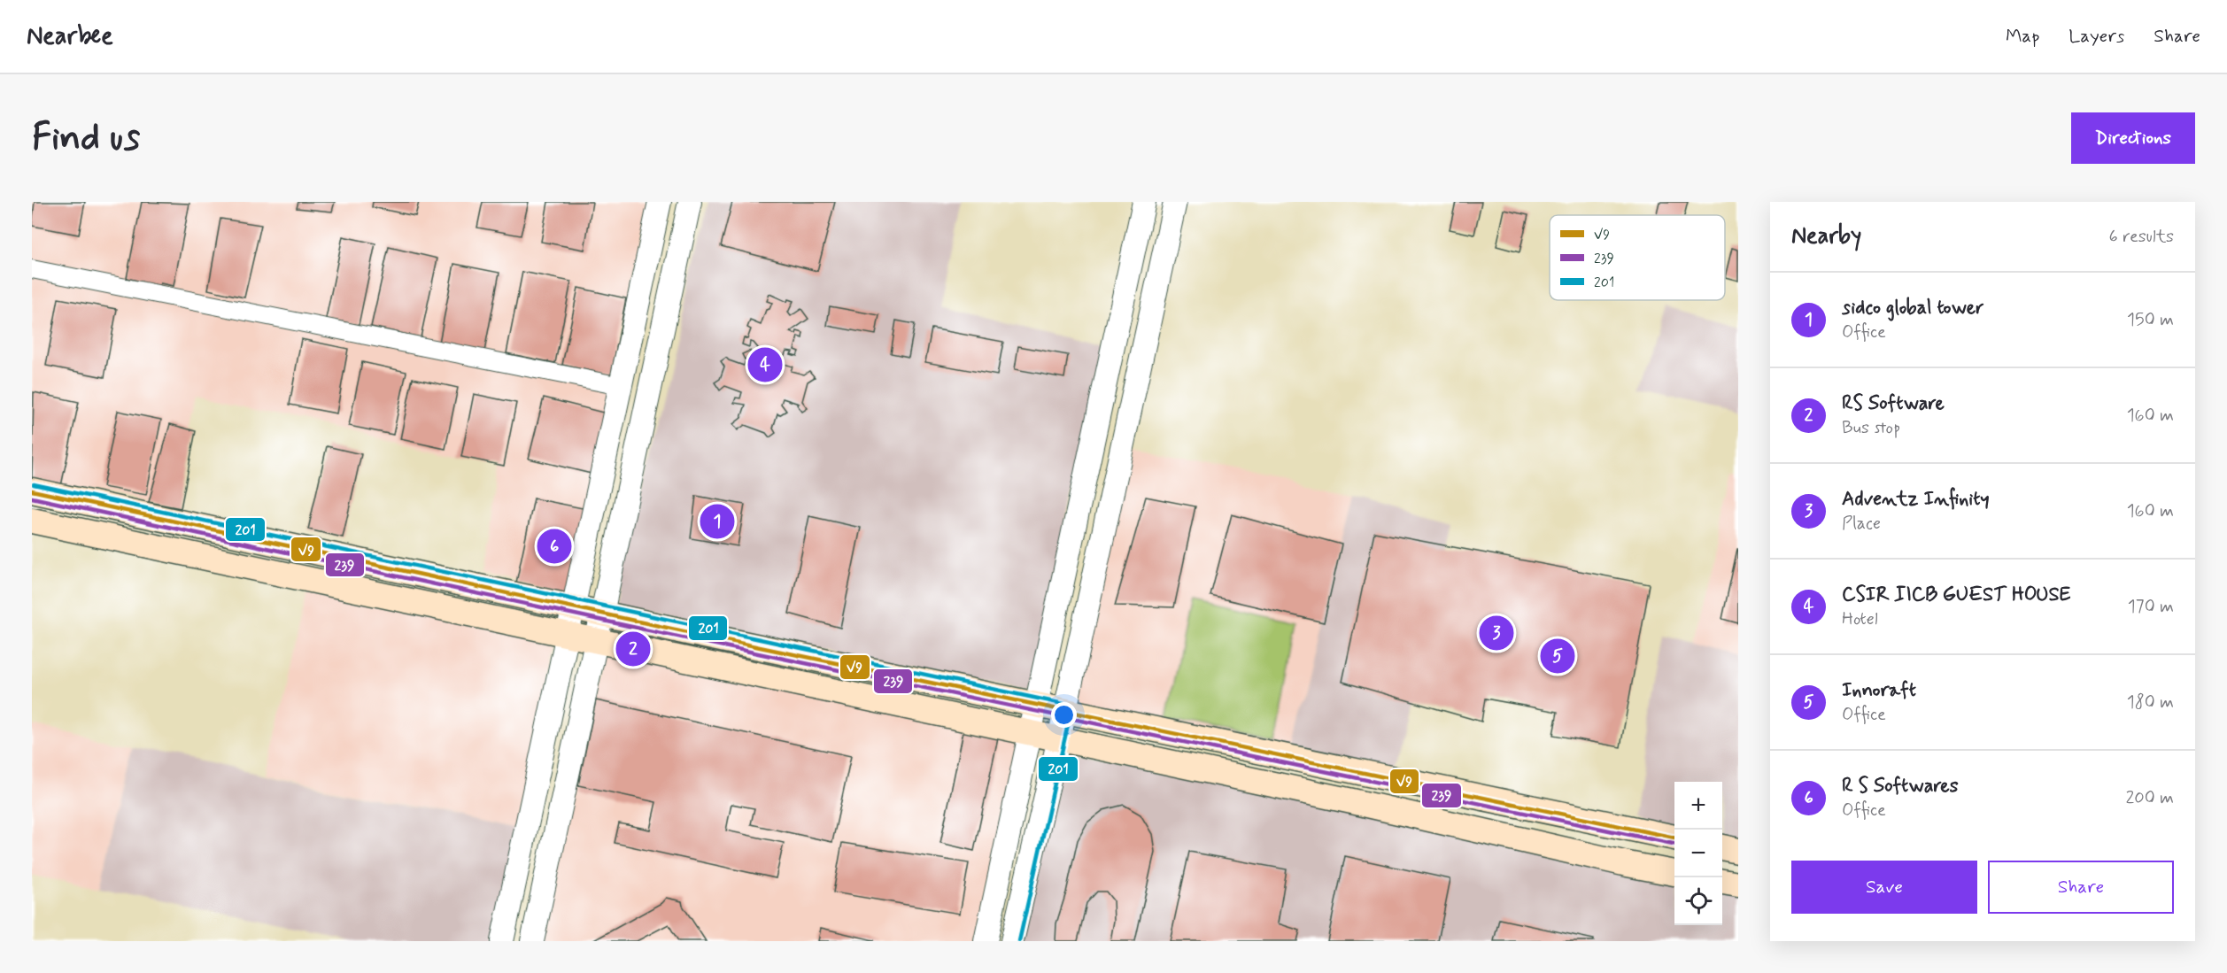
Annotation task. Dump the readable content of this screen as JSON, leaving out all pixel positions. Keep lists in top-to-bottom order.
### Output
{
  "lines": ["transit line 201", "transit line V9", "transit line 239"],
  "legend": ["V9", "239", "201"],
  "page": {
    "header": "Nearbee",
    "nav": ["Map", "Layers", "Share"],
    "buttons": [
      "Directions",
      ["Save", "Share"]
    ],
    "title": "Find us",
    "heading": ["Nearby", "6 results"],
    "list": [
      {
        "mark": "1",
        "name": "sidco global tower",
        "note": "Office",
        "value": "150 m"
      },
      {
        "mark": "2",
        "name": "RS Software",
        "note": "Bus stop",
        "value": "160 m"
      },
      {
        "mark": "3",
        "name": "Adventz Infinity",
        "note": "Place",
        "value": "160 m"
      },
      {
        "mark": "4",
        "name": "CSIR IICB GUEST HOUSE",
        "note": "Hotel",
        "value": "170 m"
      },
      {
        "mark": "5",
        "name": "Innoraft",
        "note": "Office",
        "value": "180 m"
      },
      {
        "mark": "6",
        "name": "R S Softwares",
        "note": "Office",
        "value": "200 m"
      }
    ],
    "pins": [
      "4",
      "1",
      "6",
      "3",
      "2",
      "5"
    ],
    "map_buttons": ["+", "−"]
  }
}
